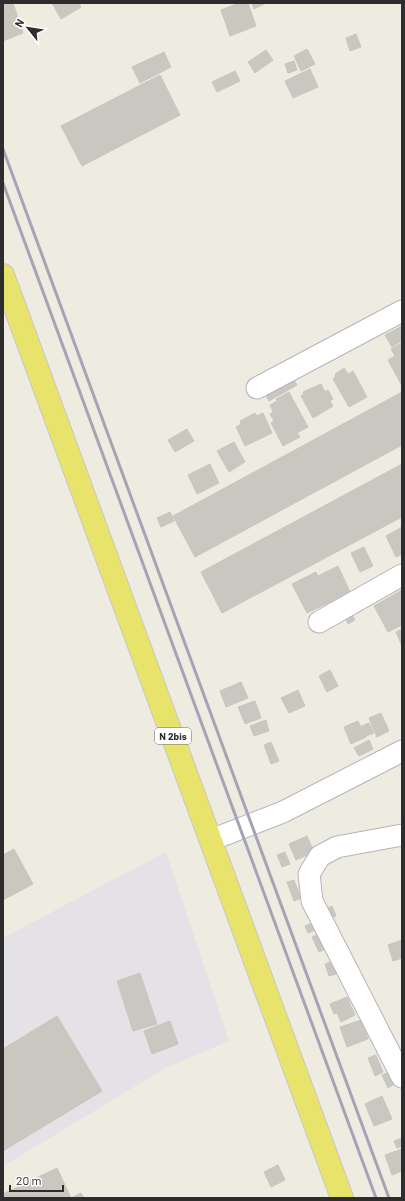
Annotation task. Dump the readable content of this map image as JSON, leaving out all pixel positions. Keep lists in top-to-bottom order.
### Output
{
  "streets": {
    "main road": ["N 2bis"]
  },
  "scale_bar": "20 m",
  "north": "top left"
}
